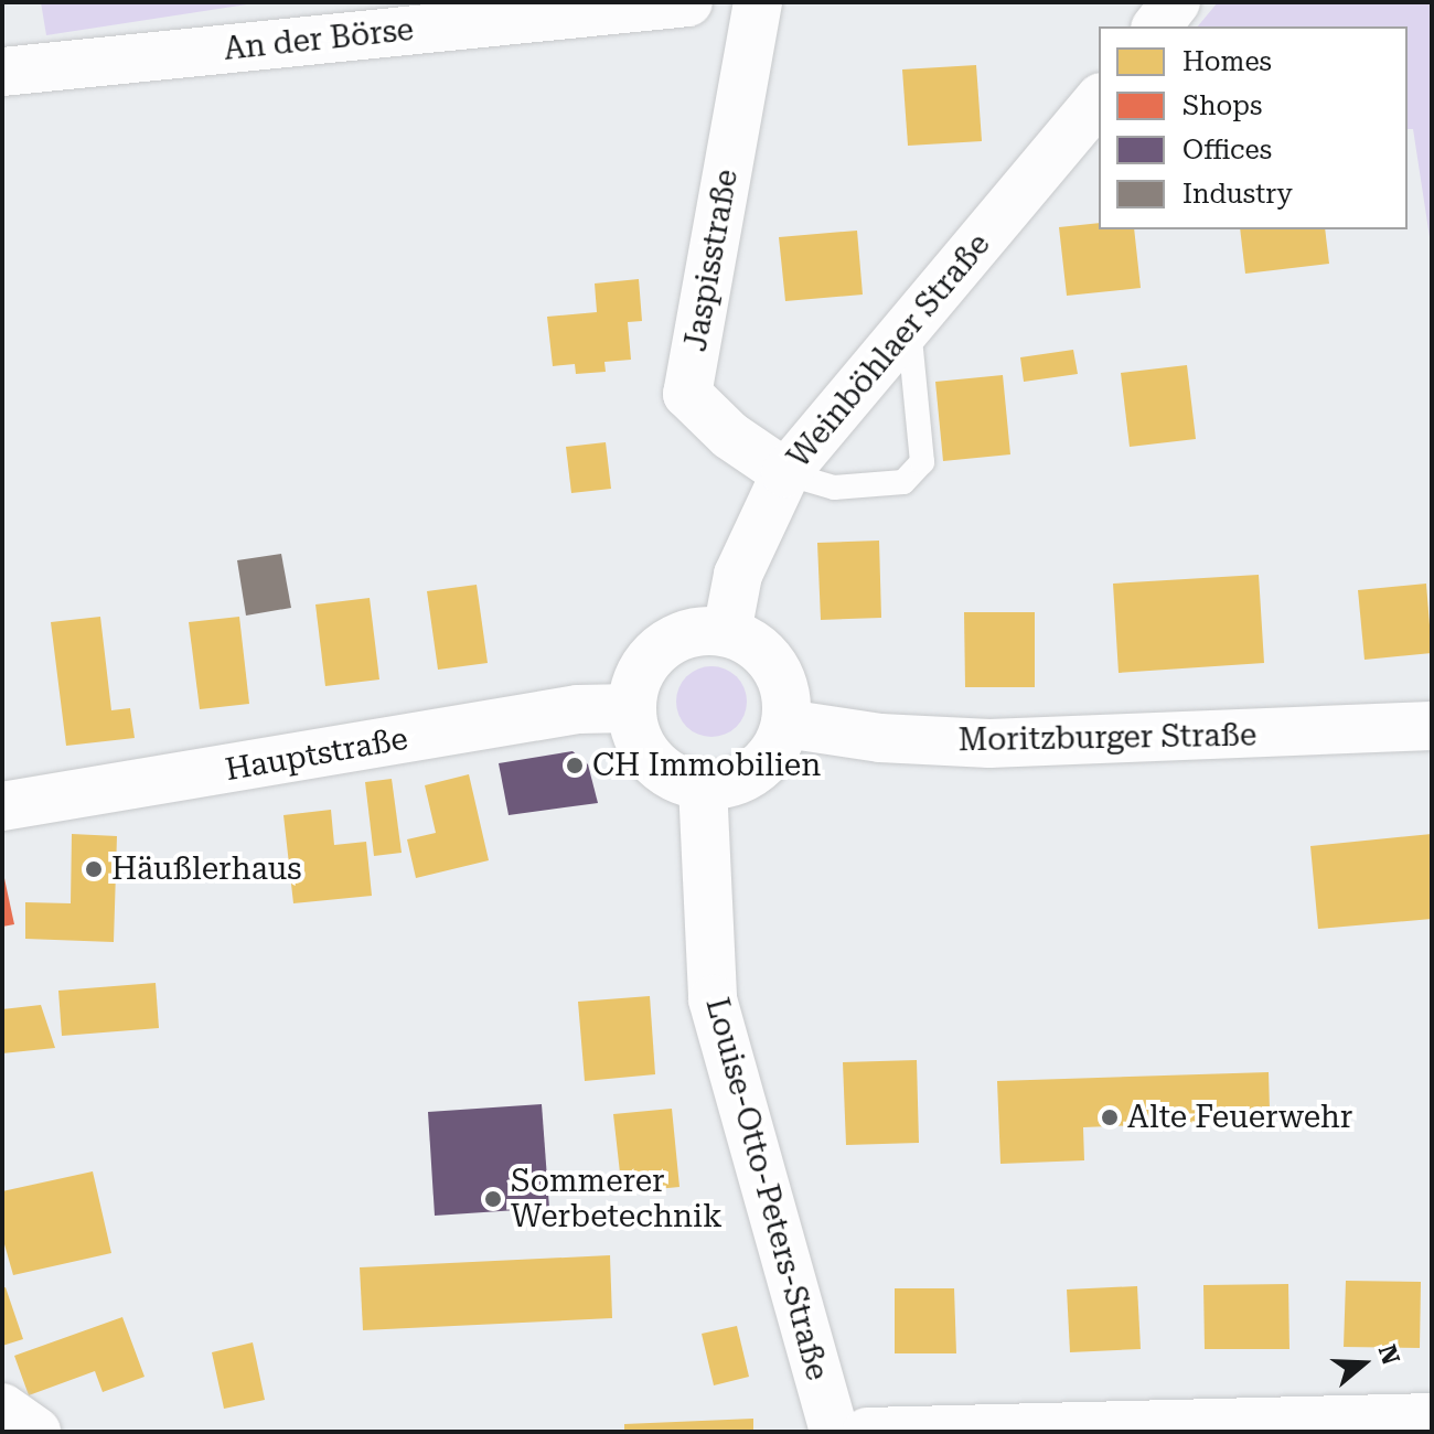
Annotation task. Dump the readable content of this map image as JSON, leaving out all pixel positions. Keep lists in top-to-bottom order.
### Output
{
  "streets": {
    "street": [
      "An der Börse",
      "Jaspisstraße",
      "Weinböhlaer Straße",
      "Moritzburger Straße",
      "Hauptstraße",
      "Louise-Otto-Peters-Straße"
    ]
  },
  "crossings": [
    ["Jaspisstraße", "Weinböhlaer Straße"],
    ["Weinböhlaer Straße", "Moritzburger Straße"],
    ["Weinböhlaer Straße", "Hauptstraße"],
    ["Weinböhlaer Straße", "Louise-Otto-Peters-Straße"],
    ["Moritzburger Straße", "Hauptstraße"],
    ["Moritzburger Straße", "Louise-Otto-Peters-Straße"],
    ["Hauptstraße", "Louise-Otto-Peters-Straße"]
  ],
  "places": [
    "CH Immobilien",
    "Häußlerhaus",
    "Alte Feuerwehr",
    "Sommerer Werbetechnik"
  ],
  "legend": [
    "Homes",
    "Shops",
    "Offices",
    "Industry"
  ],
  "north": "right"
}
